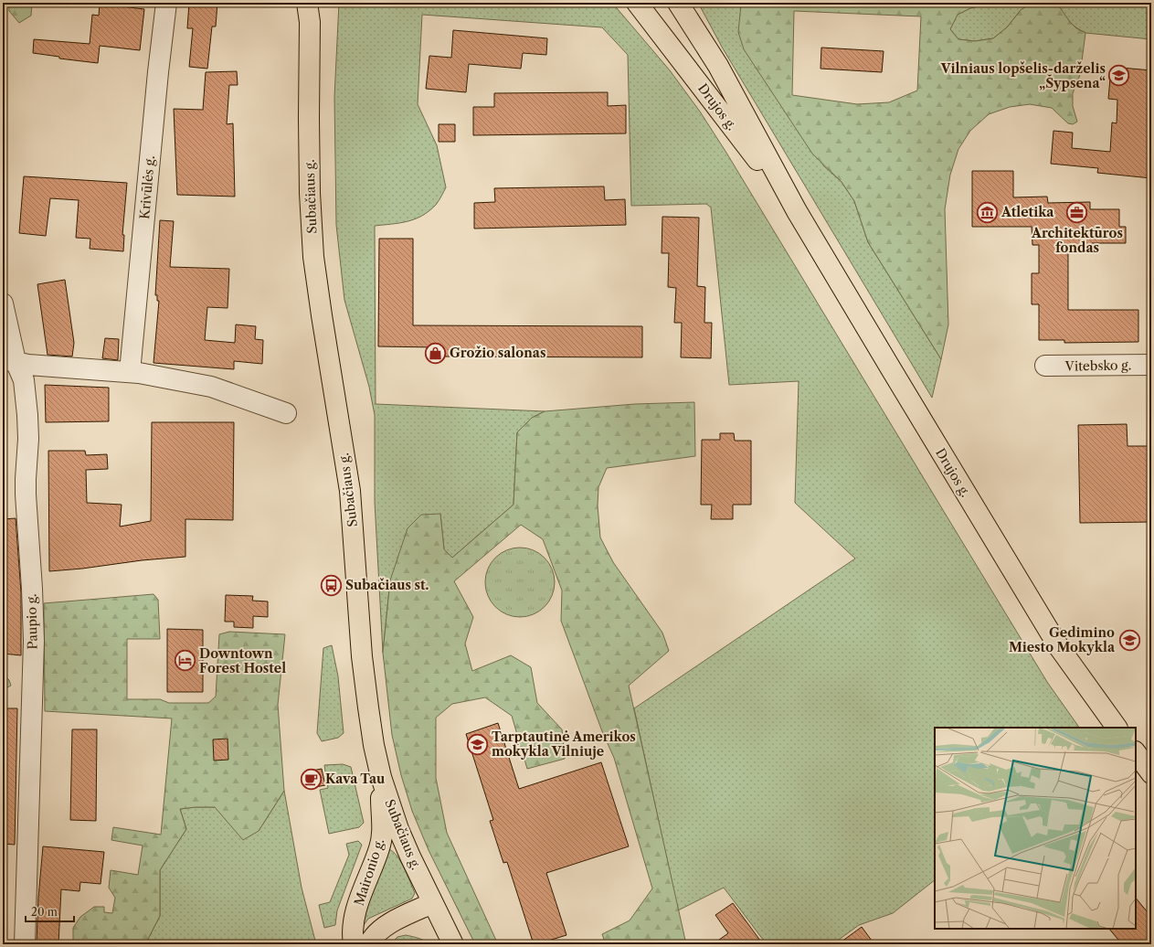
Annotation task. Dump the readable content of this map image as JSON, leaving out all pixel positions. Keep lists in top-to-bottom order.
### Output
{
  "streets": {
    "main road": ["Drujos g.", "Subačiaus g.", "Maironio g."],
    "street": ["Krivūlės g.", "Vitebsko g.", "Paupio g."]
  },
  "crossings": [
    ["Subačiaus g.", "Maironio g."]
  ],
  "places": {
    "school or university": ["Vilniaus lopšelis-darželis „Šypsena“", "Gedimino Miesto Mokykla", "Tarptautinė Amerikos mokykla Vilniuje"],
    "museum": ["Atletika"],
    "office": ["Architektūros fondas"],
    "shop": ["Grožio salonas"],
    "bus stop": ["Subačiaus st."],
    "hotel": ["Downtown Forest Hostel"],
    "cafe": ["Kava Tau"]
  },
  "scale_bar": "20 m"
}
